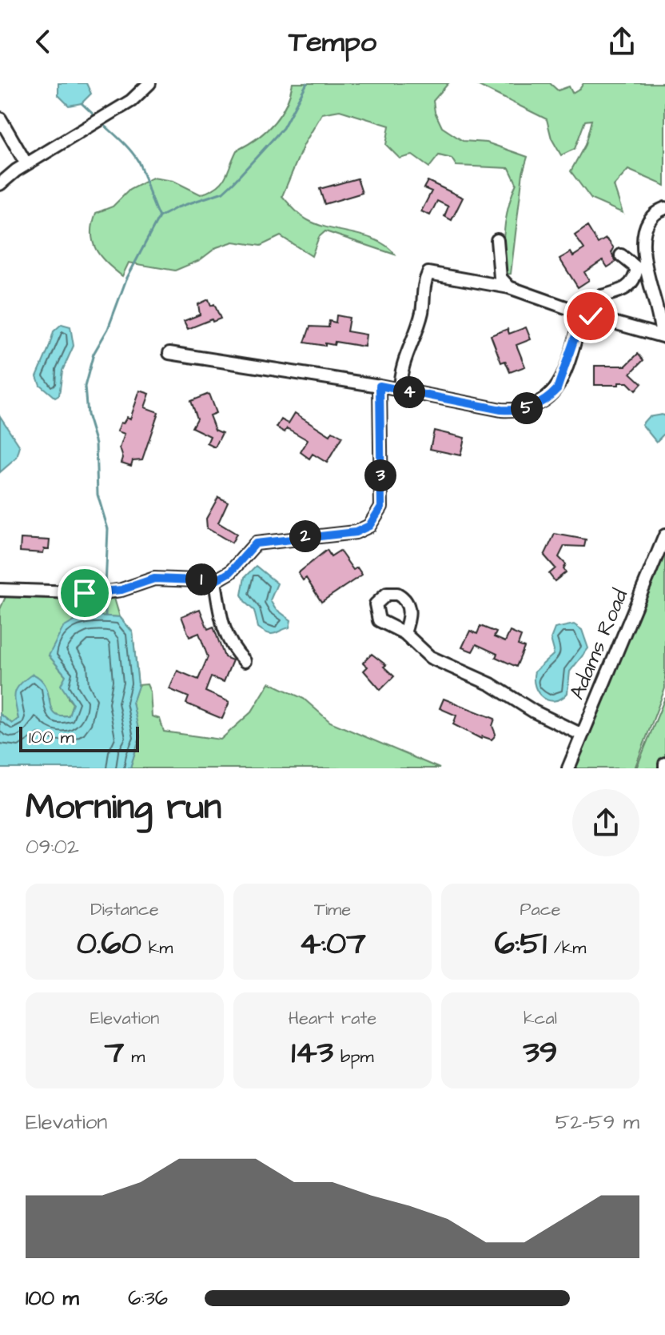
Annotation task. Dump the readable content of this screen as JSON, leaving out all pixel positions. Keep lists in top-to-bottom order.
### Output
{
  "streets": {
    "street": ["Adams Road"]
  },
  "scale_bar": "100 m",
  "page": {
    "header": "Tempo",
    "pins": [
      "4",
      "5",
      "3",
      "2",
      "1"
    ],
    "scale": "100 m",
    "heading": ["Morning run", "09:02"],
    "stats": [
      ["Distance", "0.60 km"],
      ["Time", "4:07"],
      ["Pace", "6:51 /km"],
      ["Elevation", "7 m"],
      ["Heart rate", "143 bpm"],
      ["kcal", "39"]
    ],
    "chart": ["Elevation", "52–59 m"],
    "list": [
      {
        "name": "100 m",
        "note": "6:36"
      }
    ]
  }
}
